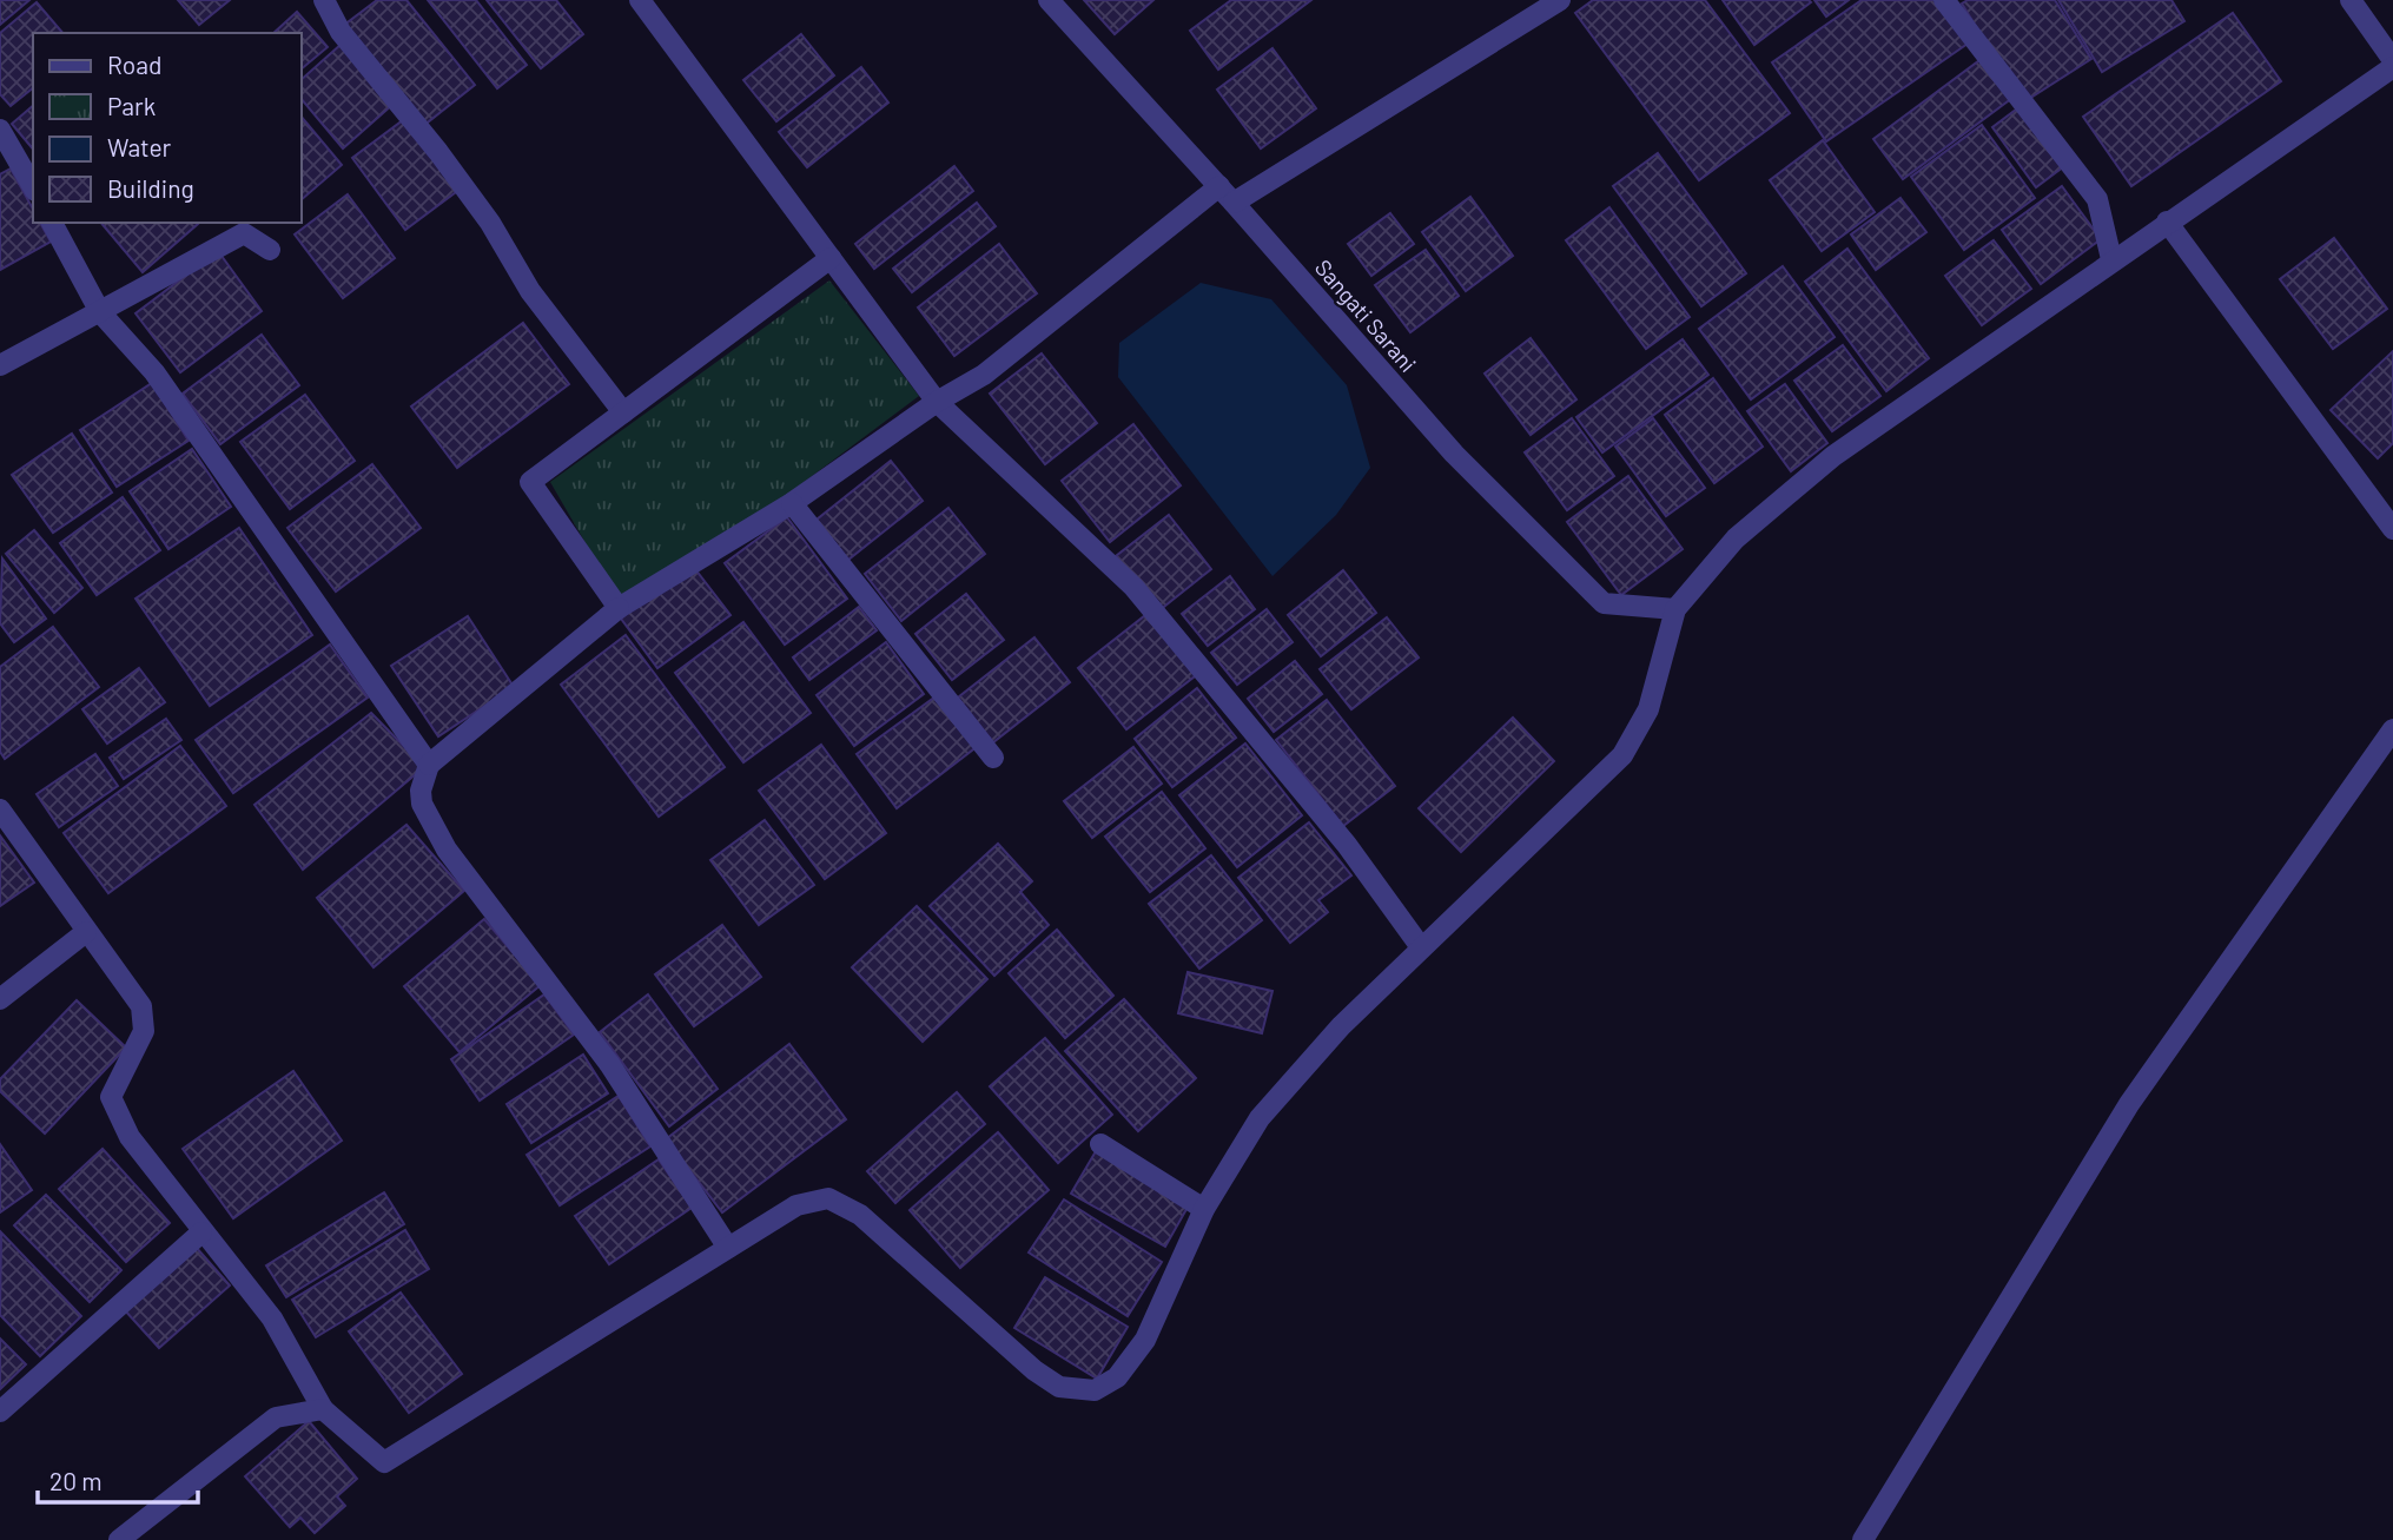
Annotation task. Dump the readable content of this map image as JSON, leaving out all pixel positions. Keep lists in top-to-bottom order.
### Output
{
  "streets": {
    "street": ["Sangati Sarani"]
  },
  "legend": [
    "Road",
    "Park",
    "Water",
    "Building"
  ],
  "scale_bar": "20 m"
}
